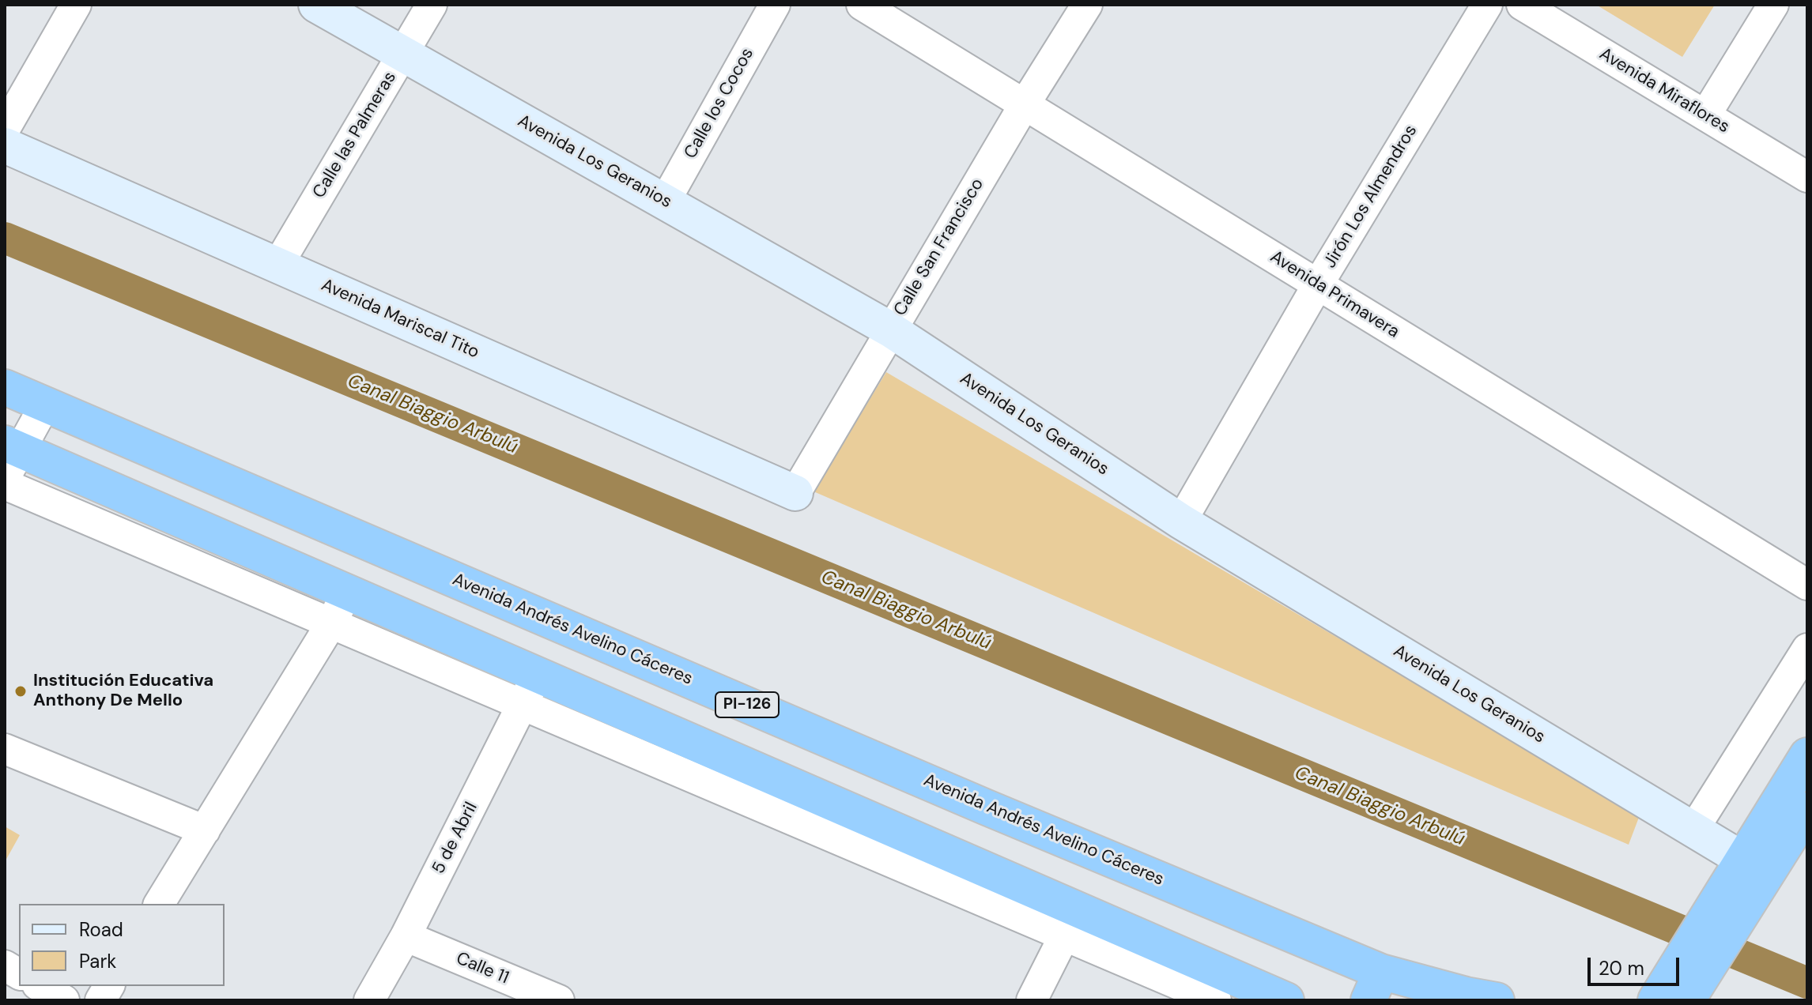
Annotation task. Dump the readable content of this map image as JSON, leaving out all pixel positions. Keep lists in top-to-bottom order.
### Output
{
  "streets": {
    "highway": ["Avenida Andrés Avelino Cáceres", "PI-126"],
    "street": [
      "Avenida Miraflores",
      "Calle los Cocos",
      "Calle las Palmeras",
      "Avenida Los Geranios",
      "Jirón Los Almendros",
      "Calle San Francisco",
      "Avenida Primavera",
      "Avenida Mariscal Tito",
      "5 de Abril",
      "Calle 11"
    ]
  },
  "crossings": [
    ["Calle los Cocos", "Avenida Los Geranios"],
    ["Calle las Palmeras", "Avenida Los Geranios"],
    ["Calle las Palmeras", "Avenida Mariscal Tito"],
    ["Avenida Los Geranios", "Jirón Los Almendros"],
    ["Avenida Los Geranios", "Calle San Francisco"],
    ["Jirón Los Almendros", "Avenida Primavera"],
    ["Calle San Francisco", "Avenida Primavera"],
    ["Calle San Francisco", "Avenida Mariscal Tito"],
    ["5 de Abril", "Calle 11"]
  ],
  "water": ["Canal Biaggio Arbulú"],
  "places": ["Institución Educativa Anthony De Mello"],
  "legend": ["Road", "Park"],
  "scale_bar": "20 m"
}
